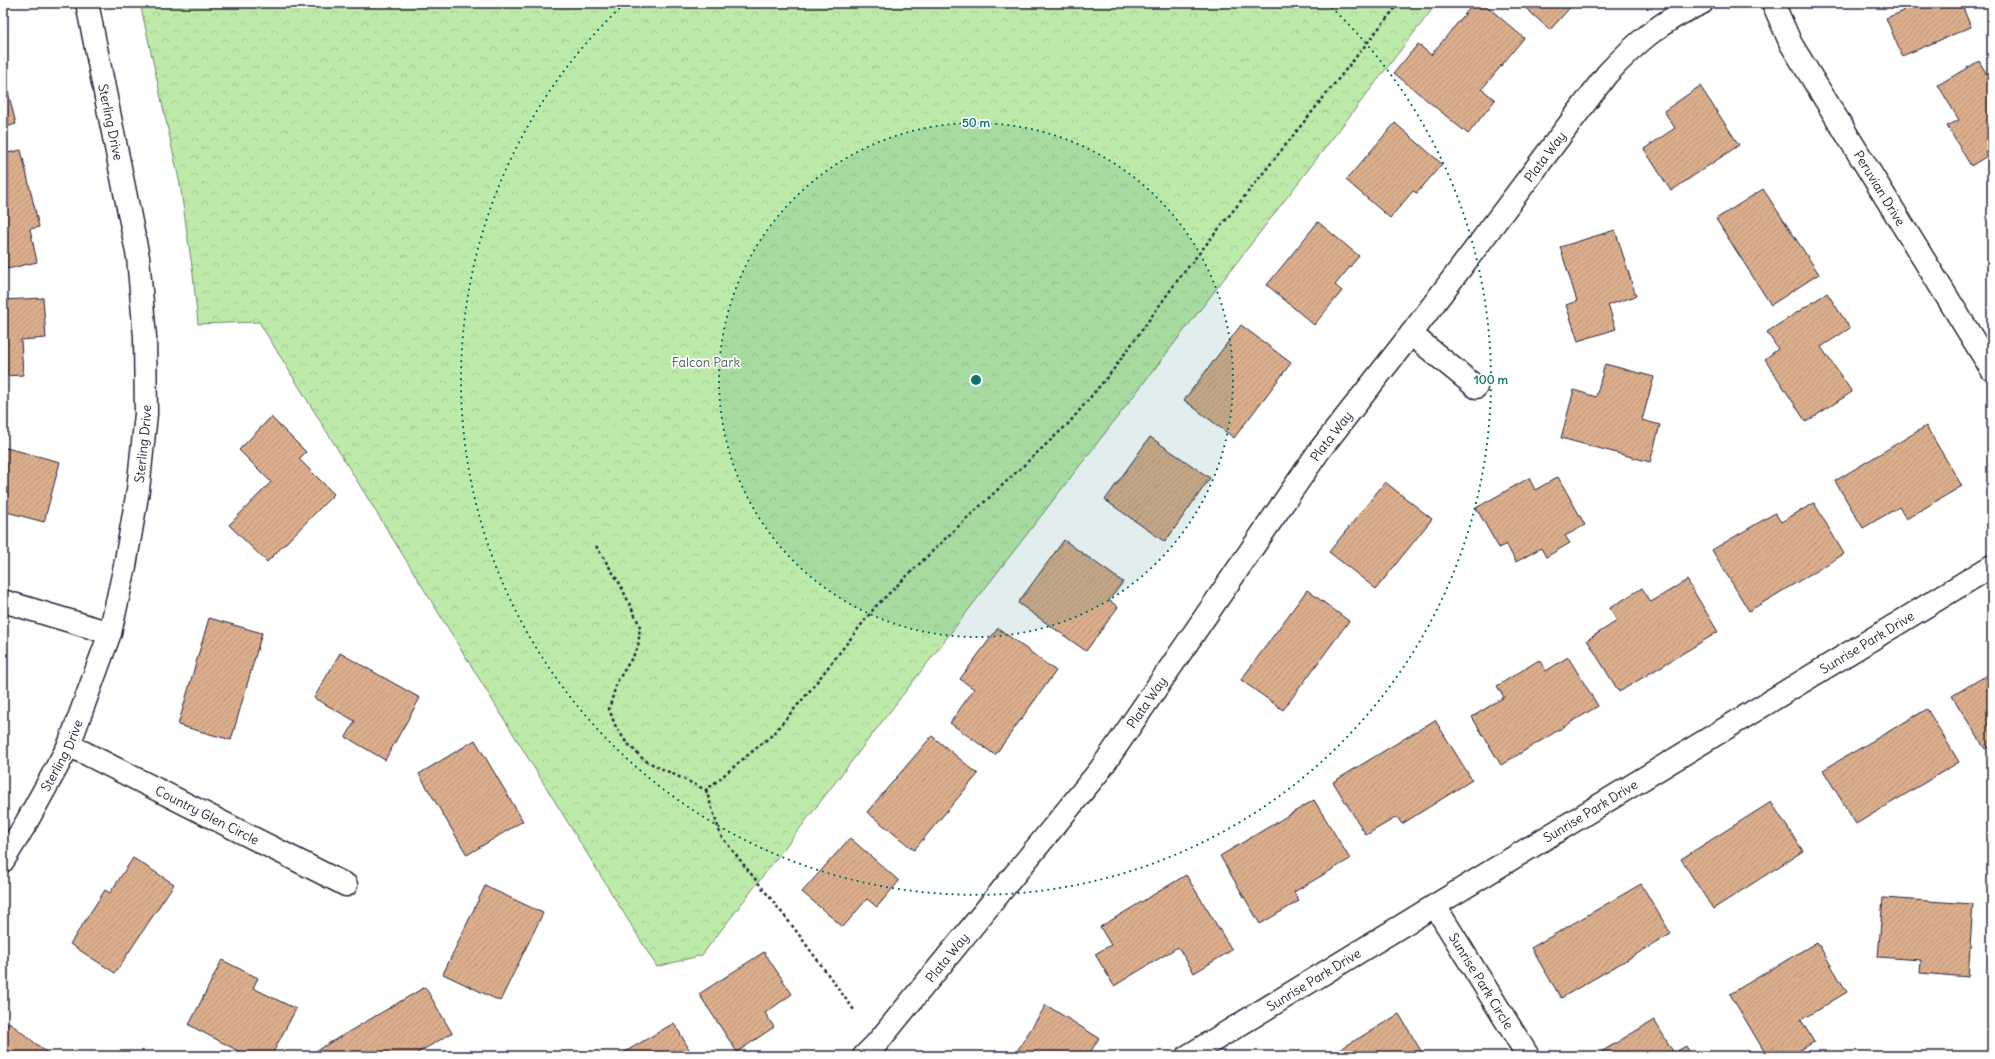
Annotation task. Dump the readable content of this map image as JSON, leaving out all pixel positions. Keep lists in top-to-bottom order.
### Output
{
  "streets": {
    "street": [
      "Sterling Drive",
      "Plata Way",
      "Peruvian Drive",
      "Sunrise Park Drive",
      "Country Glen Circle",
      "Sunrise Park Circle"
    ]
  },
  "crossings": [
    ["Sterling Drive", "Country Glen Circle"],
    ["Sunrise Park Drive", "Sunrise Park Circle"]
  ],
  "parks": ["Falcon Park"],
  "rings": ["50 m", "100 m"]
}
